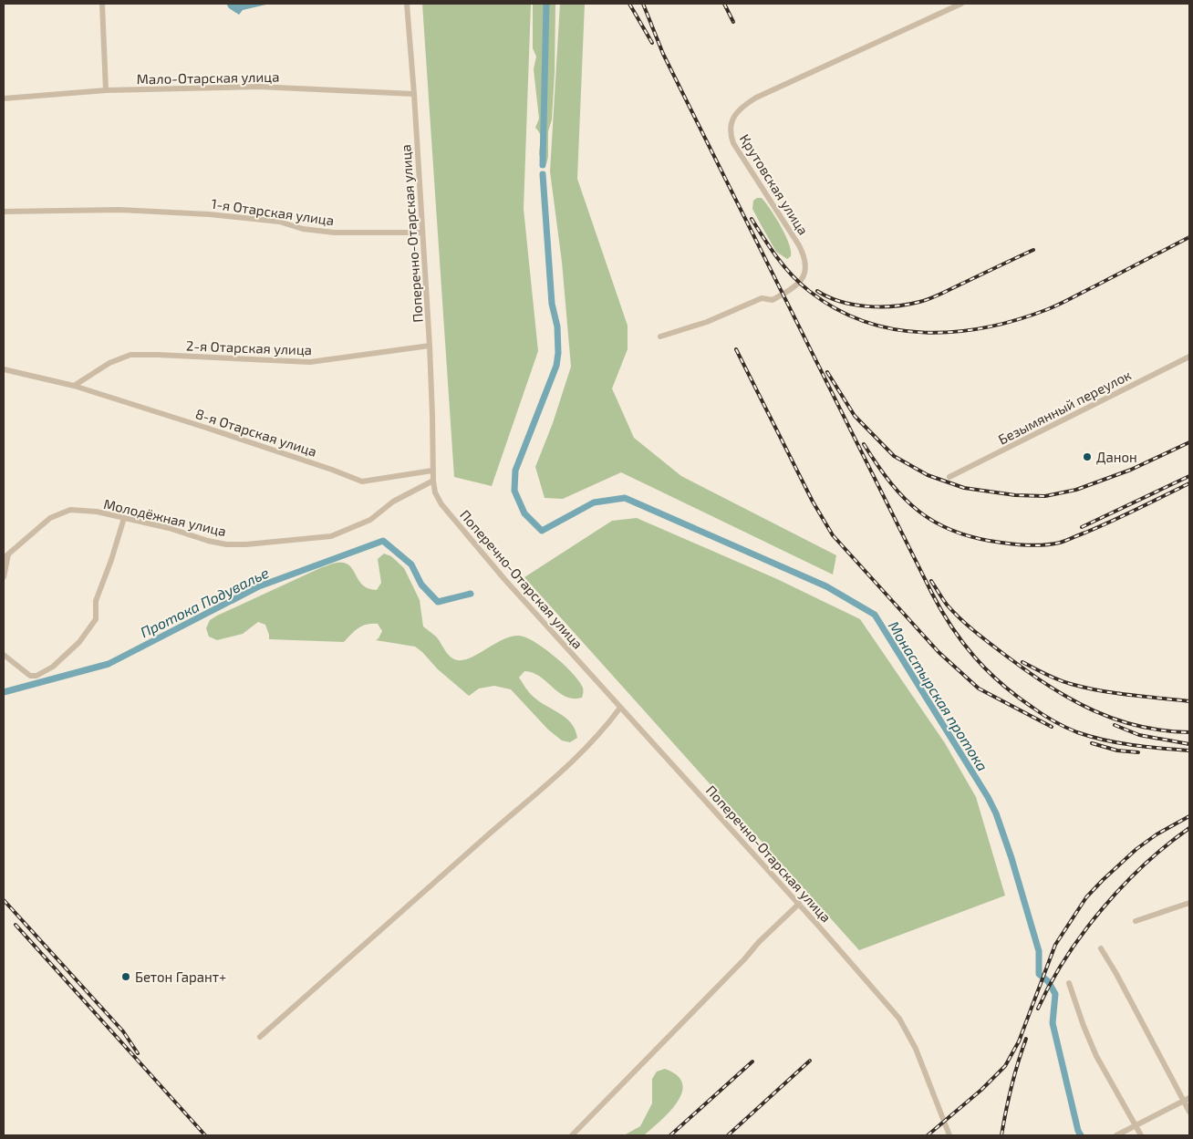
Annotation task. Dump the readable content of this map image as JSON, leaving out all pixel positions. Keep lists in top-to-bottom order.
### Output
{
  "streets": {
    "street": [
      "Мало-Отарская улица",
      "Крутовская улица",
      "1-я Отарская улица",
      "Поперечно-Отарская улица",
      "2-я Отарская улица",
      "Безымянный переулок",
      "8-я Отарская улица",
      "Молодёжная улица"
    ]
  },
  "crossings": [
    ["Мало-Отарская улица", "Поперечно-Отарская улица"],
    ["1-я Отарская улица", "Поперечно-Отарская улица"],
    ["Поперечно-Отарская улица", "2-я Отарская улица"],
    ["Поперечно-Отарская улица", "8-я Отарская улица"],
    ["Поперечно-Отарская улица", "Молодёжная улица"],
    ["2-я Отарская улица", "8-я Отарская улица"]
  ],
  "water": ["Протока Подувалье", "Монастырская протока"],
  "places": ["Данон", "Бетон Гарант+"]
}
